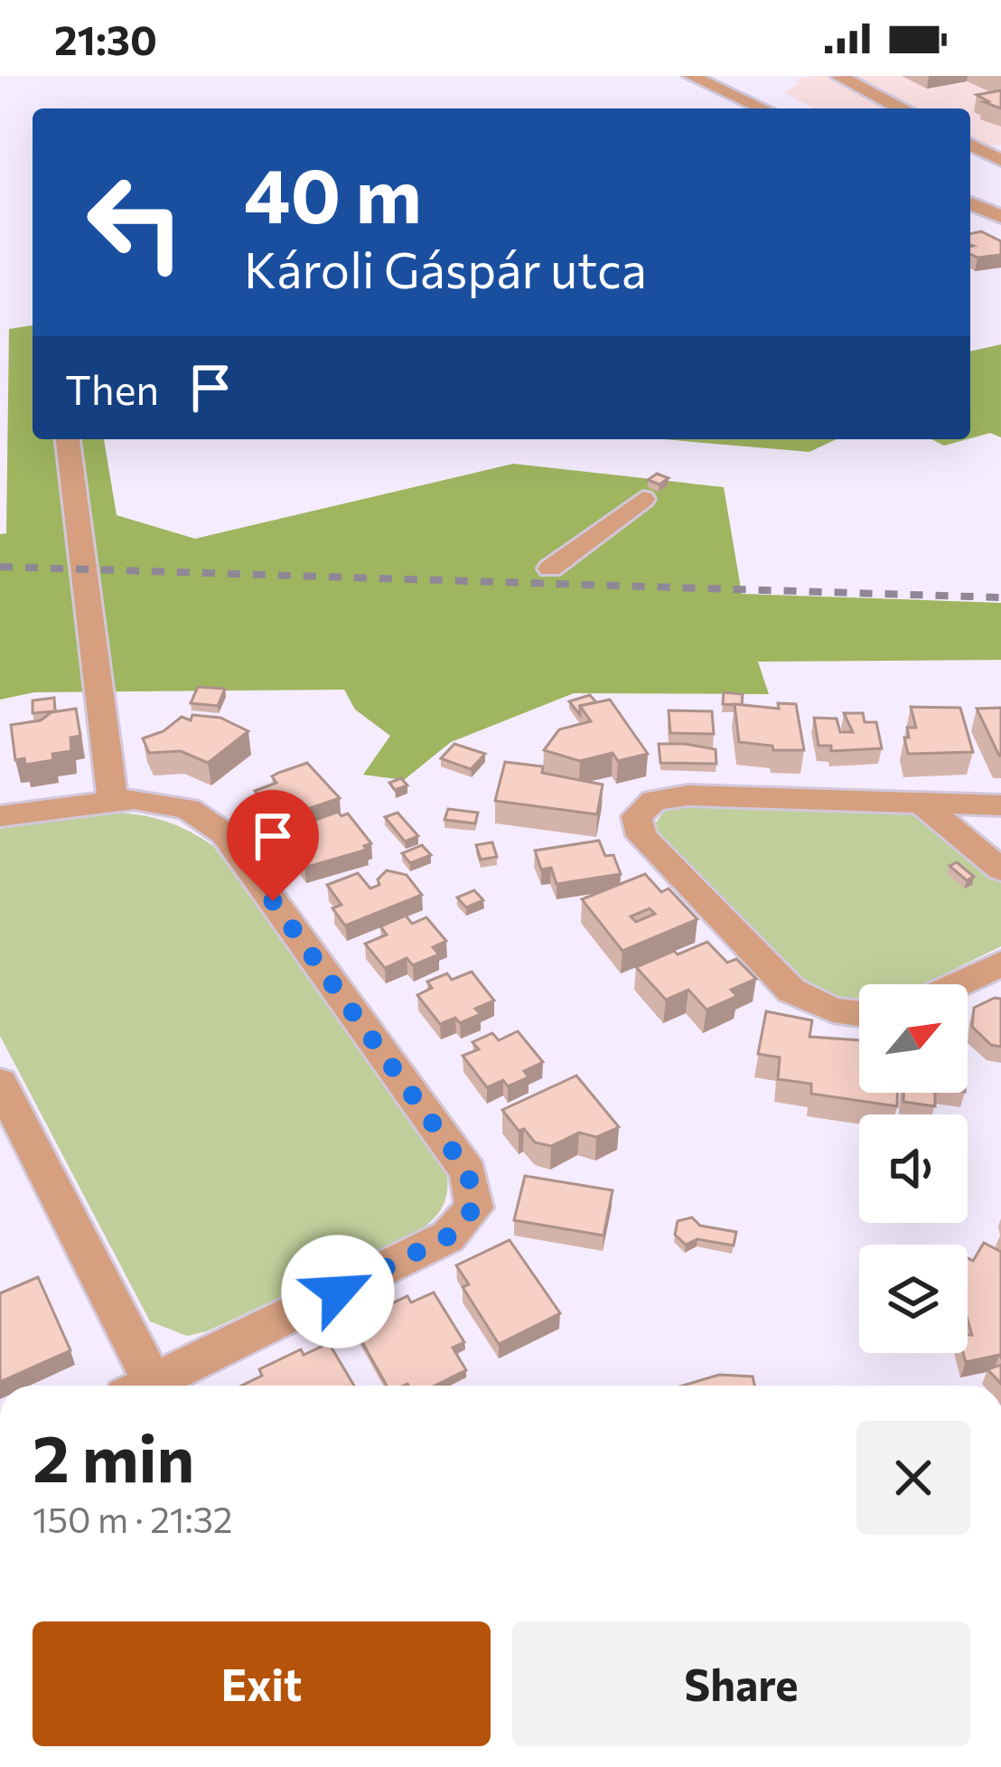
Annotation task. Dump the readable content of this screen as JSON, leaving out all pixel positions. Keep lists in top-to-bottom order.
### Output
{
  "north": "top right",
  "page": {
    "status": "21:30",
    "turn": ["40 m", "Károli Gáspár utca"],
    "then": "Then",
    "heading": ["2 min", "150 m · 21:32"],
    "buttons": ["Exit", "Share"]
  }
}
